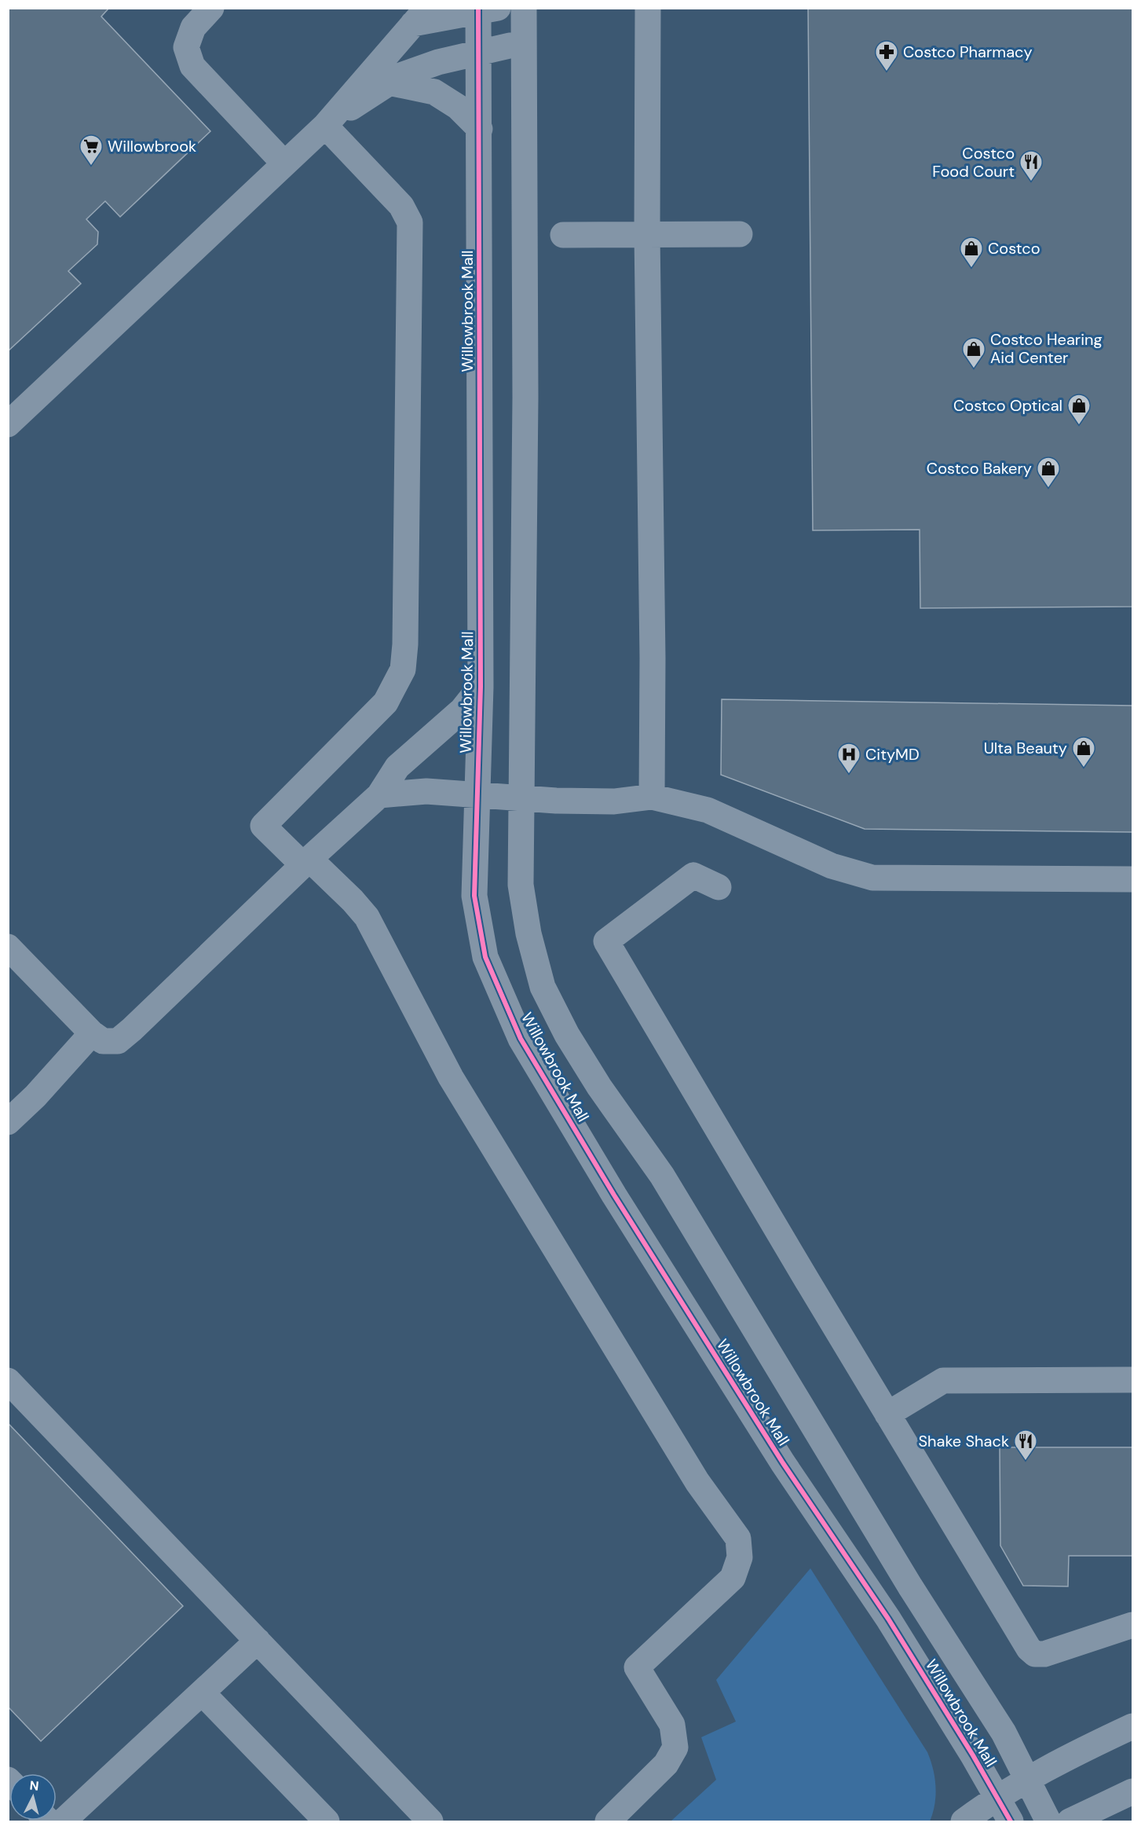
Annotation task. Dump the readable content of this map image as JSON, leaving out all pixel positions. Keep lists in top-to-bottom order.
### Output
{
  "streets": {
    "street": ["Willowbrook Mall"]
  },
  "places": {
    "pharmacy": ["Costco Pharmacy"],
    "supermarket": ["Willowbrook"],
    "restaurant": ["Costco Food Court", "Shake Shack"],
    "shop": [
      "Costco",
      "Costco Hearing Aid Center",
      "Costco Optical",
      "Costco Bakery",
      "Ulta Beauty"
    ],
    "hospital": ["CityMD"]
  },
  "north": "top"
}
